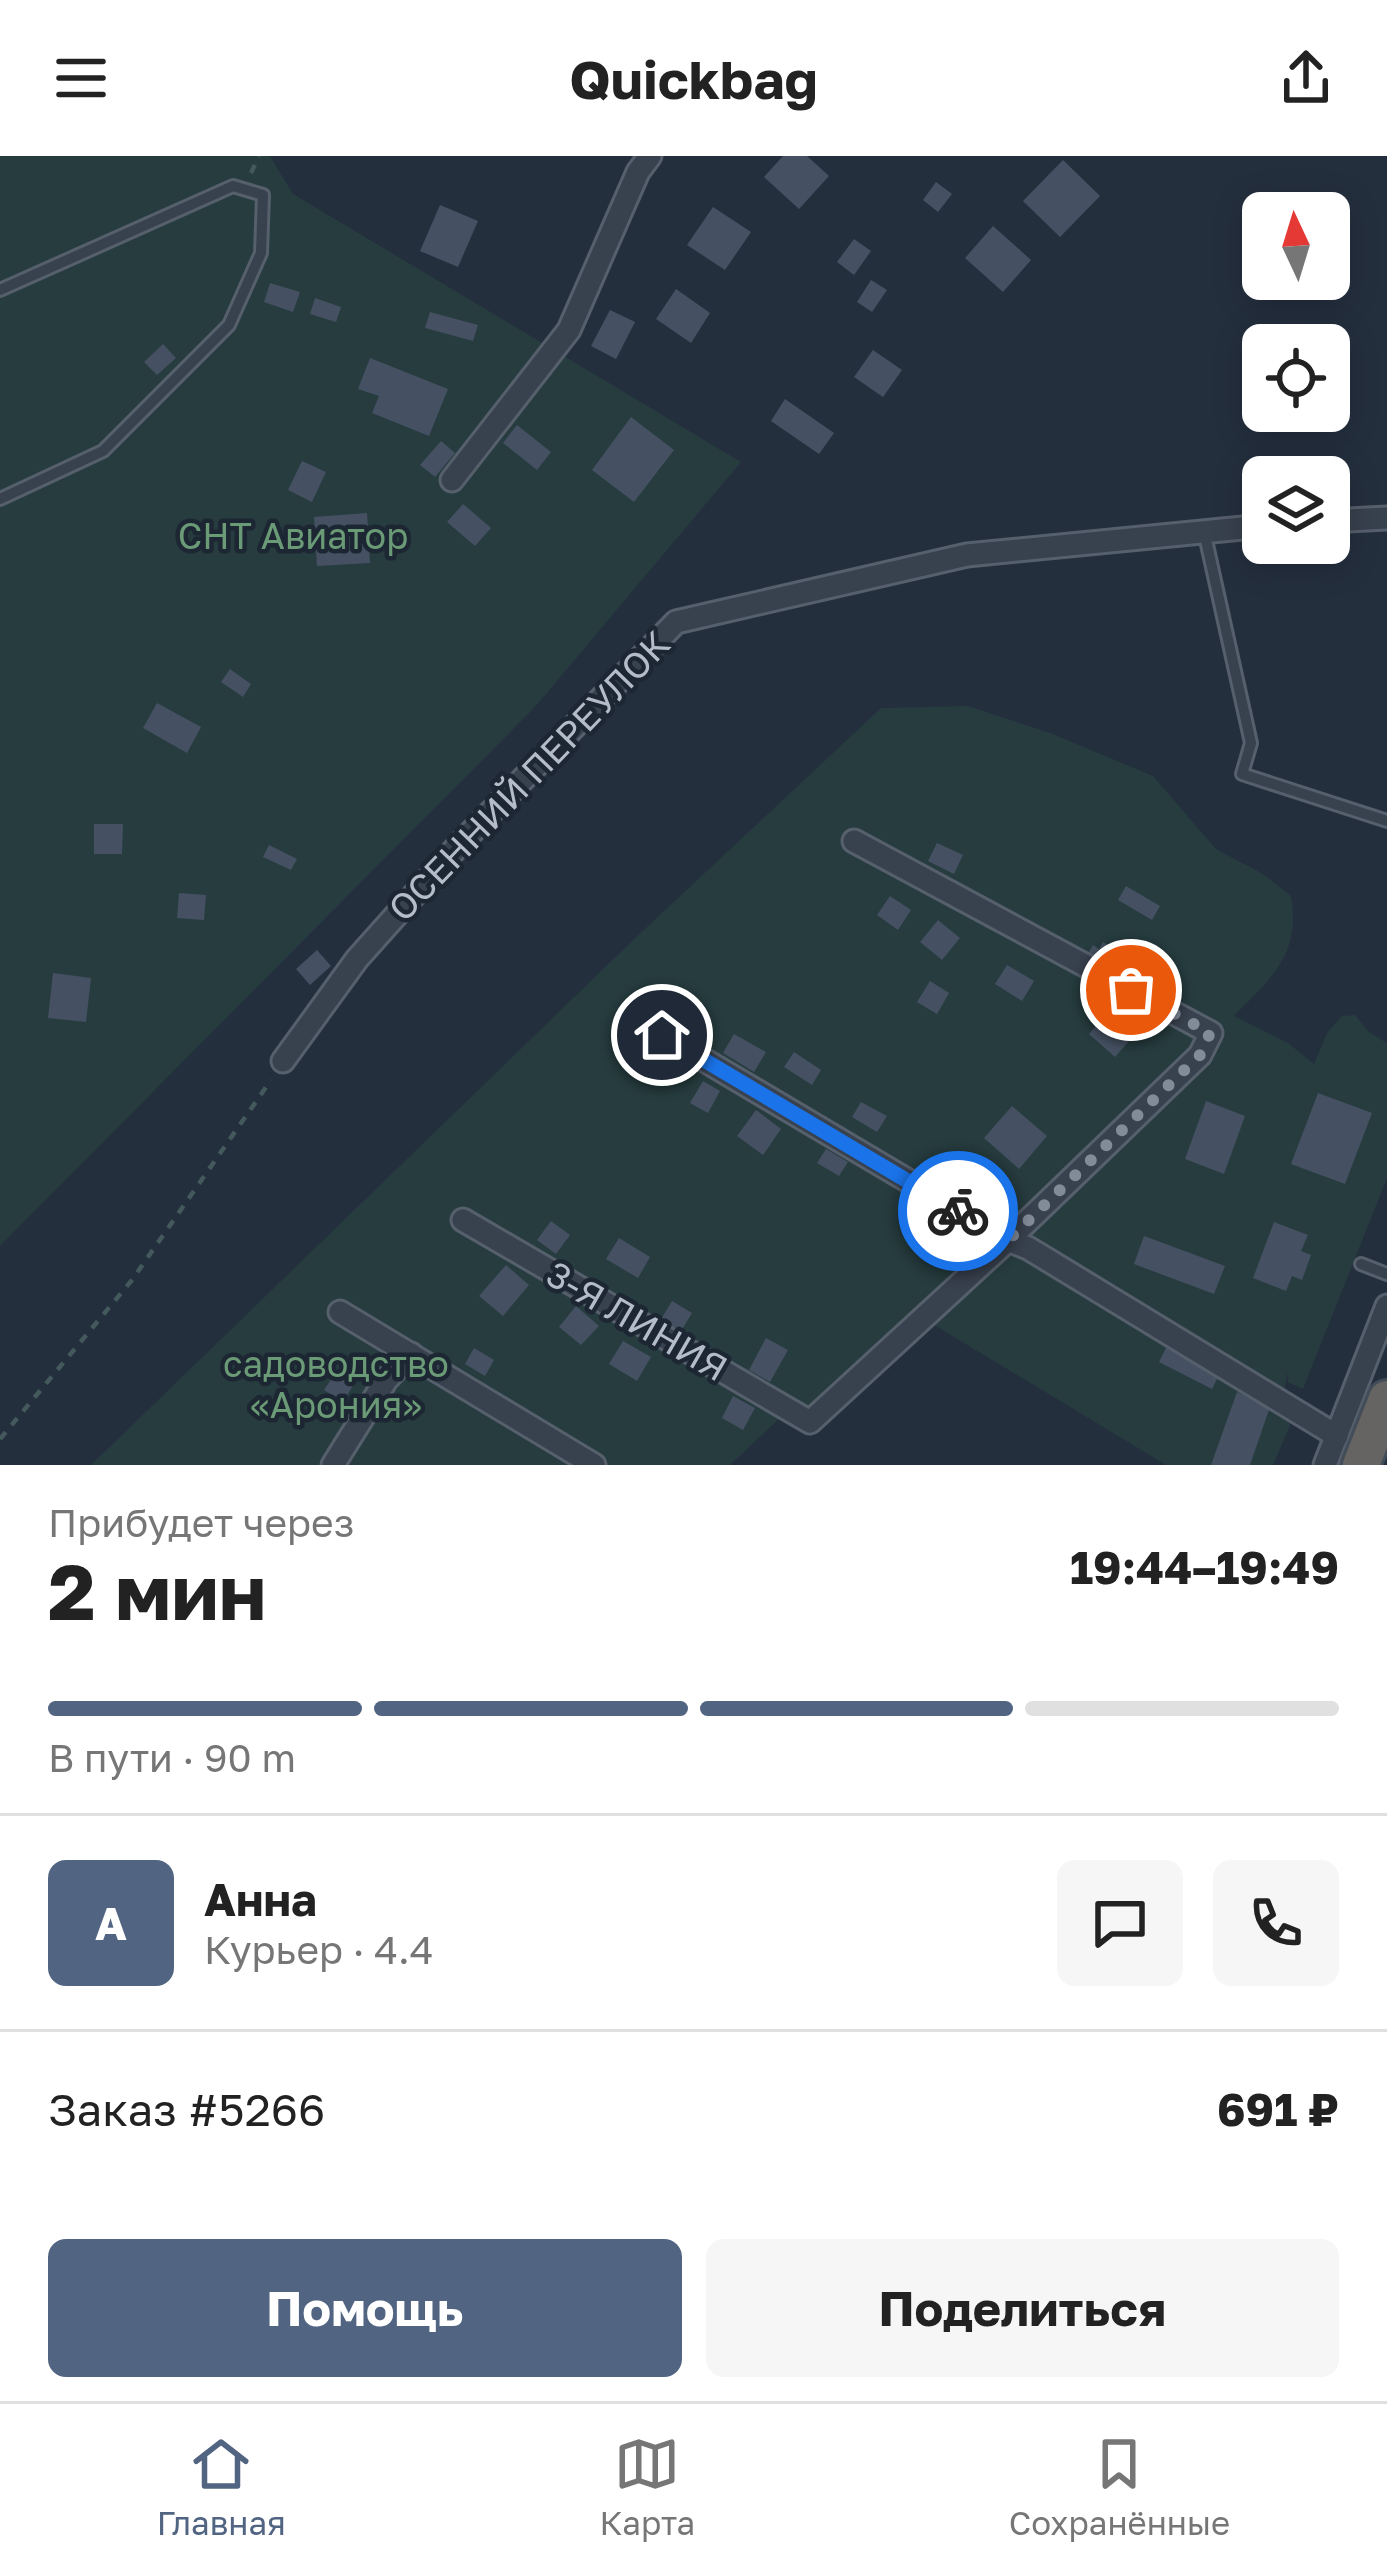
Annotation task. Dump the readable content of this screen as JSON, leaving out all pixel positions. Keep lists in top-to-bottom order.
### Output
{
  "streets": {
    "street": ["ОСЕННИЙ ПЕРЕУЛОК", "3-Я ЛИНИЯ"]
  },
  "parks": ["СНТ Авиатор", "садоводство «Арония»"],
  "north": "top",
  "page": {
    "header": "Quickbag",
    "heading": ["2 мин", "Прибудет через", "19:44–19:49"],
    "panel": [
      "Анна",
      "Курьер · 4.4",
      "Заказ #5266",
      "691 ₽"
    ],
    "bar": "В пути · 90 m",
    "round": "А",
    "buttons": ["Помощь", "Поделиться"],
    "tabs": ["Главная", "Карта", "Сохранённые"]
  }
}
